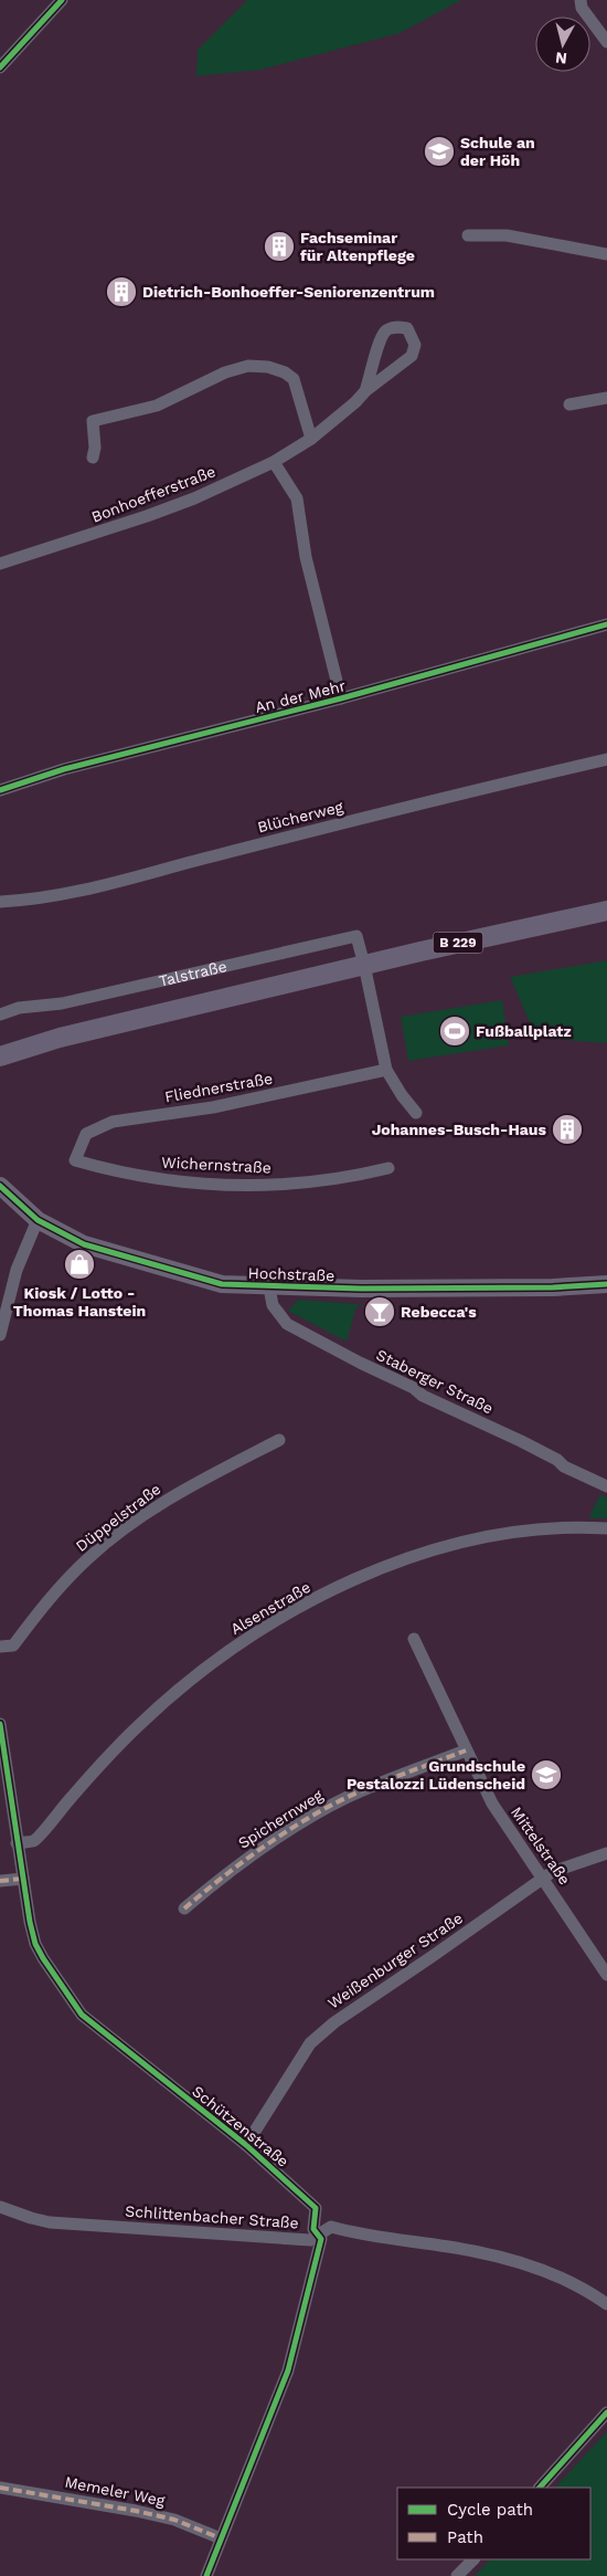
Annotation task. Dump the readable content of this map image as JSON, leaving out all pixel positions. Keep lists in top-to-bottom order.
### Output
{
  "streets": {
    "main road": ["B 229", "Talstraße", "Hochstraße"],
    "street": [
      "Bonhoefferstraße",
      "An der Mehr",
      "Blücherweg",
      "Fliednerstraße",
      "Wichernstraße",
      "Staberger Straße",
      "Düppelstraße",
      "Alsenstraße",
      "Spichernweg",
      "Mittelstraße",
      "Weißenburger Straße",
      "Schützenstraße",
      "Schlittenbacher Straße",
      "Memeler Weg"
    ]
  },
  "crossings": [
    ["Fliednerstraße", "Wichernstraße"],
    ["Hochstraße", "Staberger Straße"],
    ["Alsenstraße", "Schützenstraße"],
    ["Spichernweg", "Mittelstraße"],
    ["Mittelstraße", "Weißenburger Straße"],
    ["Weißenburger Straße", "Schützenstraße"],
    ["Schützenstraße", "Schlittenbacher Straße"],
    ["Schützenstraße", "Memeler Weg"]
  ],
  "places": {
    "school or university": ["Schule an der Höh", "Grundschule Pestalozzi Lüdenscheid"],
    "building": ["Fachseminar für Altenpflege", "Dietrich-Bonhoeffer-Seniorenzentrum", "Johannes-Busch-Haus"],
    "sports": ["Fußballplatz"],
    "shop": ["Kiosk / Lotto - Thomas Hanstein"],
    "bar": ["Rebecca's"]
  },
  "legend": ["Cycle path", "Path"],
  "north": "bottom"
}
